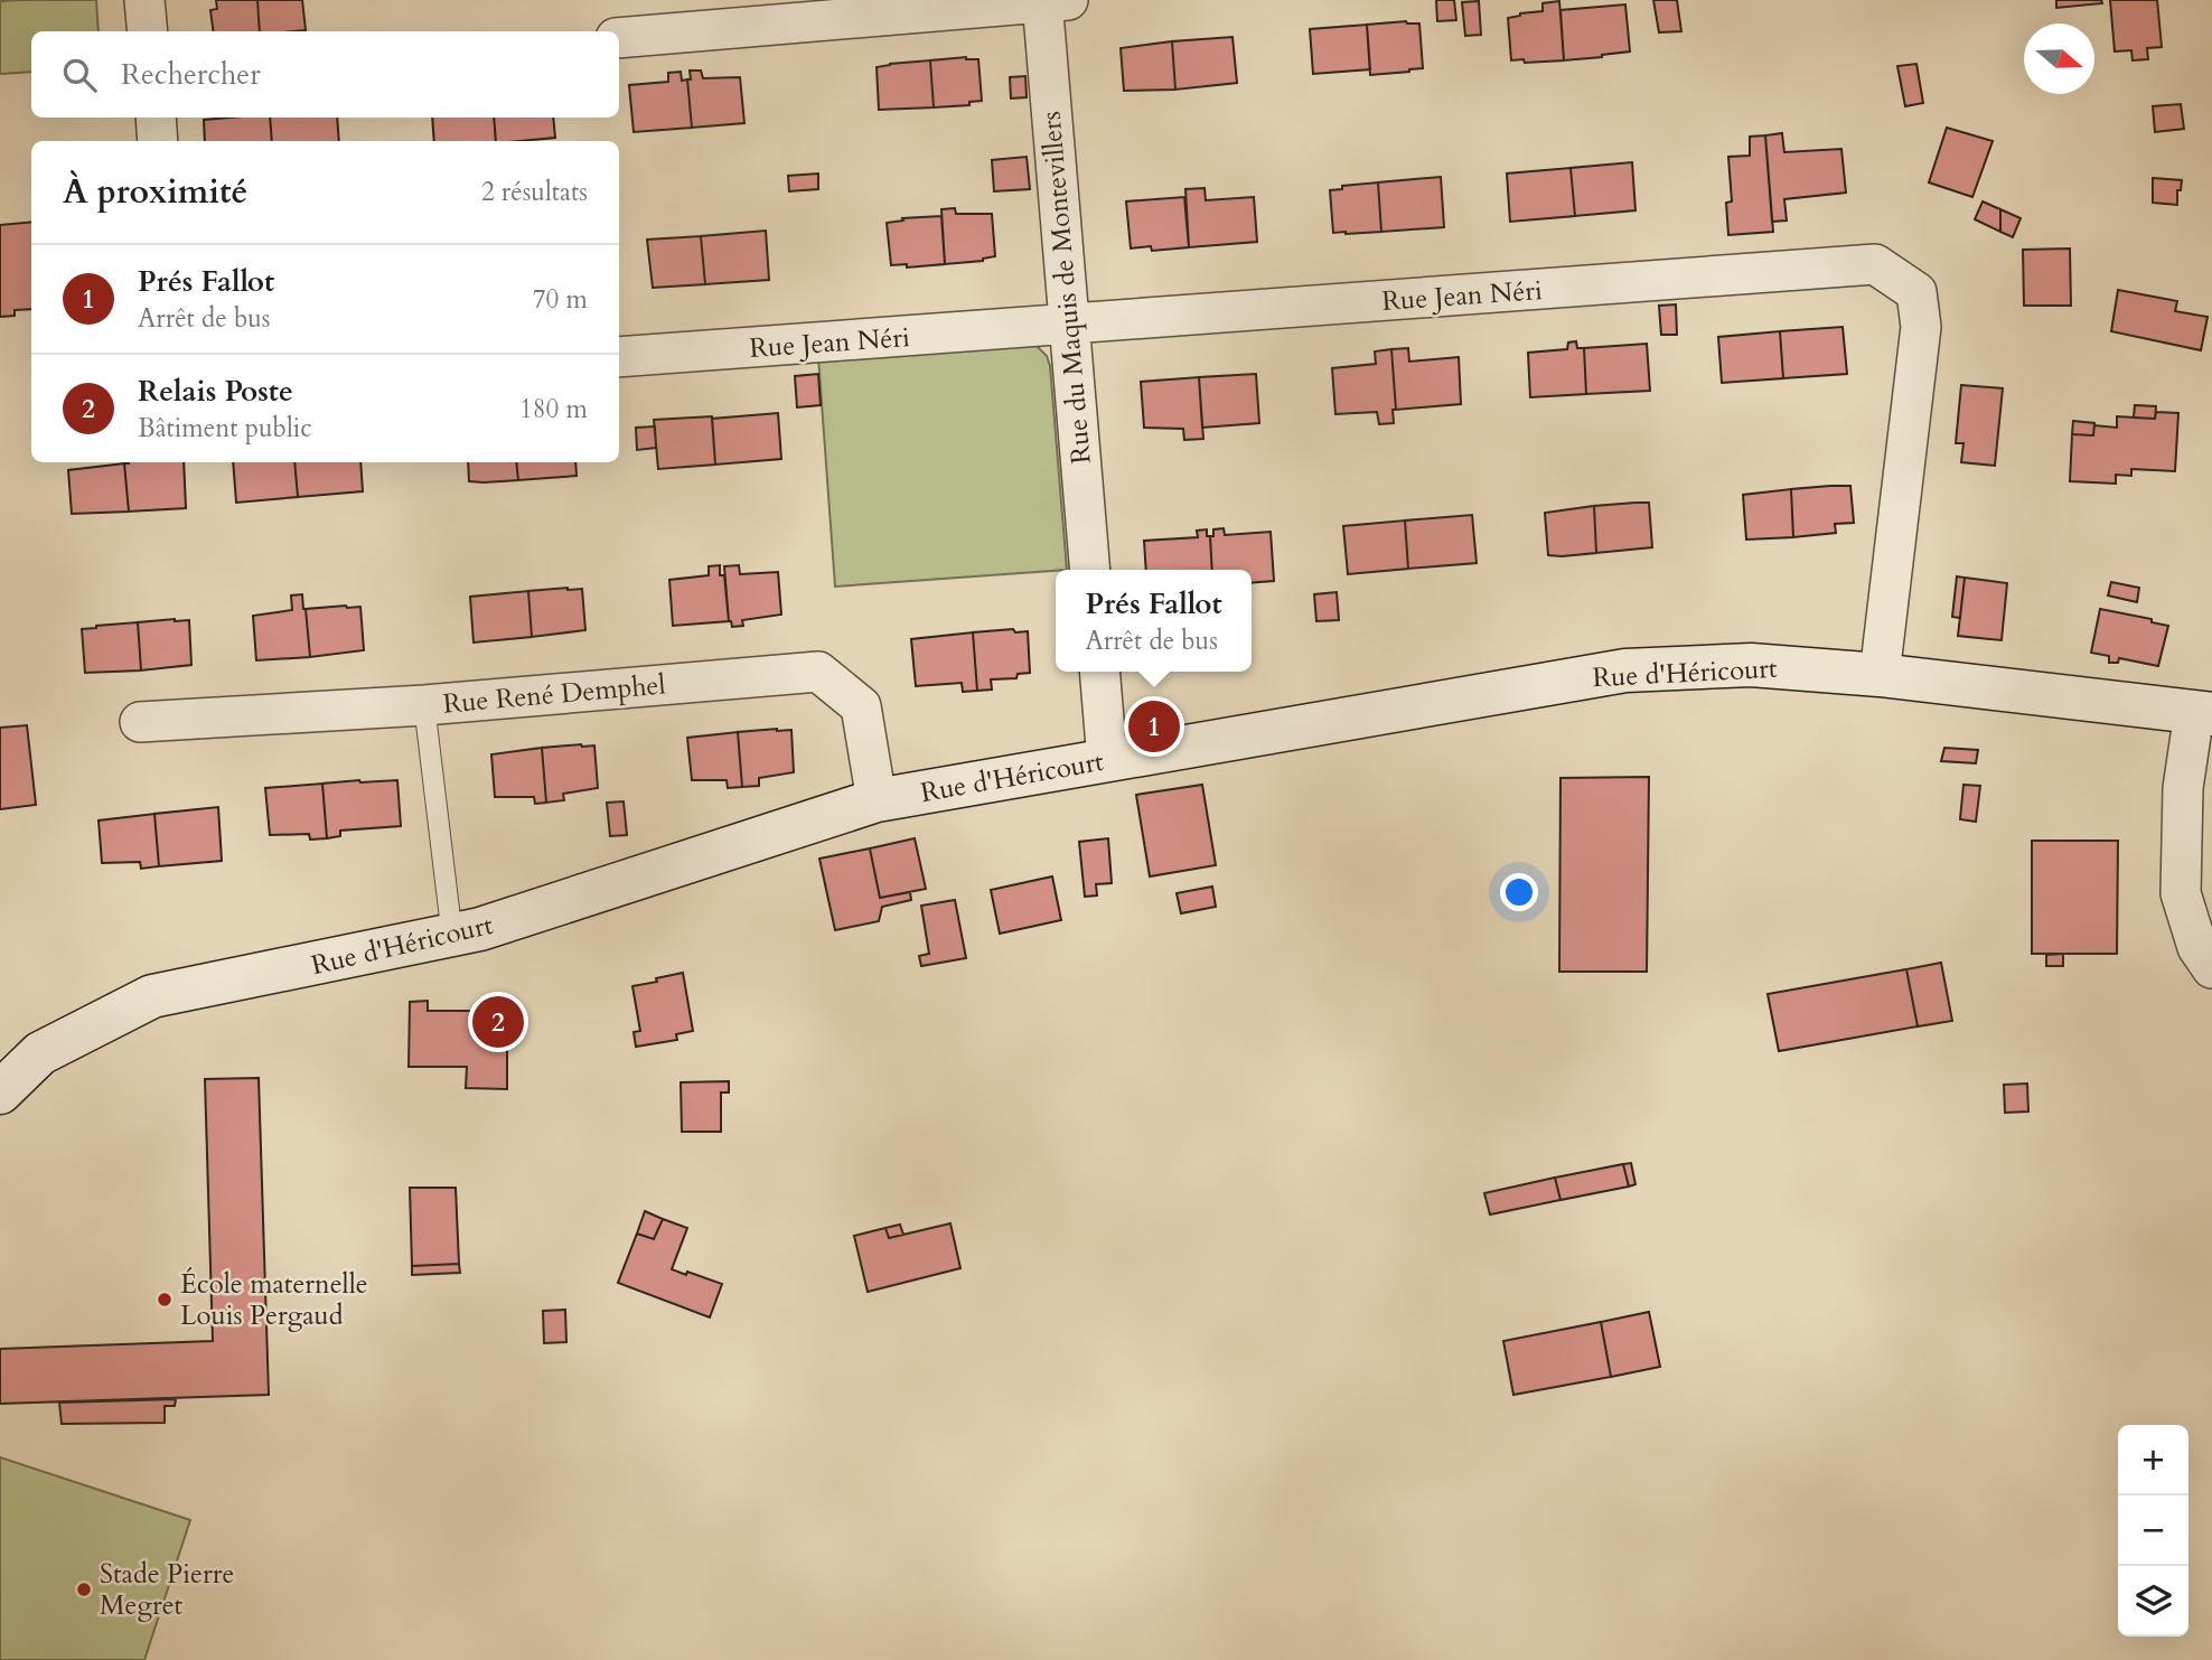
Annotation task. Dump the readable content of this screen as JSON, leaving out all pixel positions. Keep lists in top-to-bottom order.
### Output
{
  "streets": {
    "street": [
      "Rue du Maquis de Montevillers",
      "Rue Jean Néri",
      "Rue d'Héricourt",
      "Rue René Demphel"
    ]
  },
  "crossings": [
    ["Rue du Maquis de Montevillers", "Rue Jean Néri"],
    ["Rue Jean Néri", "Rue d'Héricourt"],
    ["Rue d'Héricourt", "Rue René Demphel"]
  ],
  "places": ["École maternelle Louis Pergaud", "Stade Pierre Megret"],
  "north": "right",
  "page": {
    "search": "Rechercher",
    "heading": ["À proximité", "2 résultats"],
    "list": [
      {
        "mark": "1",
        "name": "Prés Fallot",
        "note": "Arrêt de bus",
        "value": "70 m"
      },
      {
        "mark": "2",
        "name": "Relais Poste",
        "note": "Bâtiment public",
        "value": "180 m"
      }
    ],
    "popup": ["Prés Fallot", "Arrêt de bus"],
    "pins": ["1", "2"],
    "map_buttons": ["+", "−"]
  }
}
